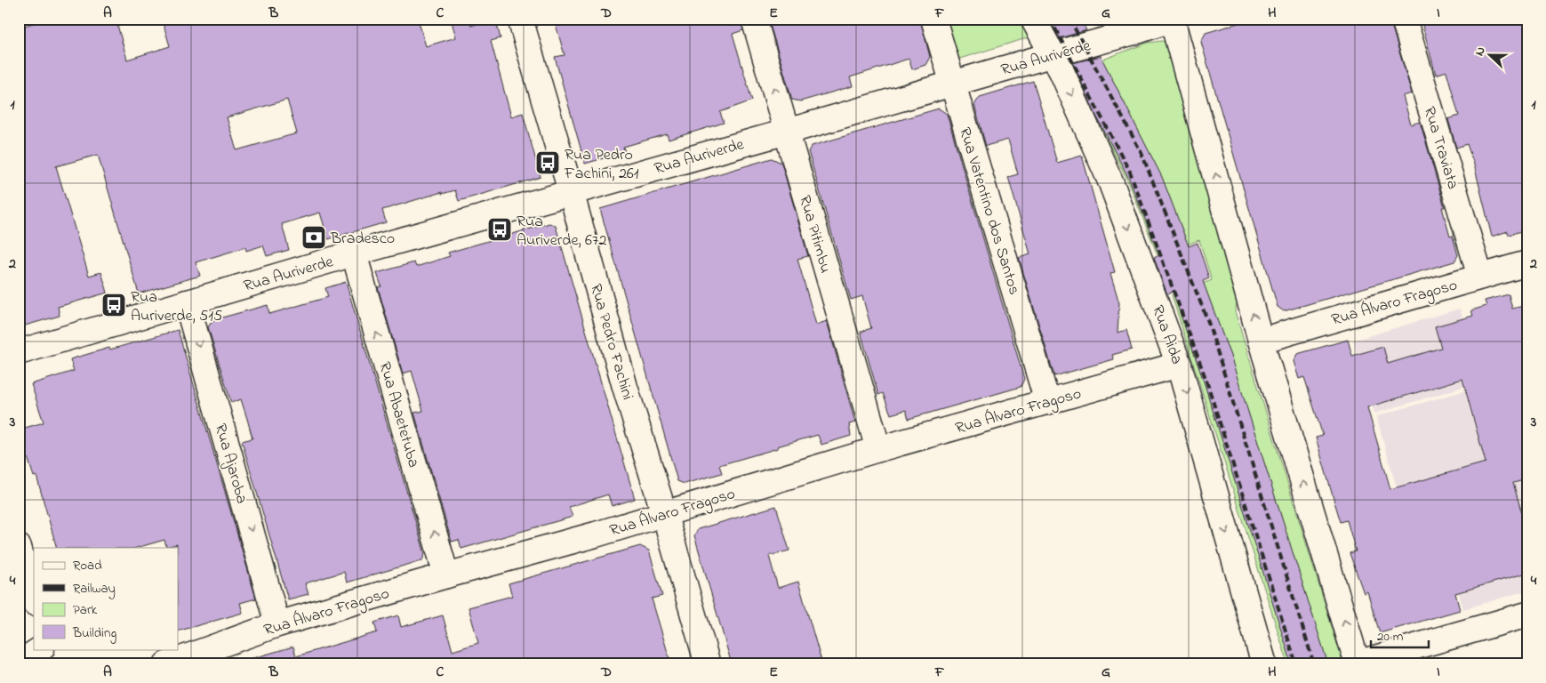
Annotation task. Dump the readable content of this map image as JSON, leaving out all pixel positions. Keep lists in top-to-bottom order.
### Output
{
  "streets": {
    "street": [
      "Rua Auriverde",
      "Rua Traviata",
      "Rua Vatentino dos Santos",
      "Rua Pitimbu",
      "Rua Álvaro Fragoso",
      "Rua Aida",
      "Rua Pedro Fachini",
      "Rua Abaetetuba",
      "Rua Ajaroba"
    ]
  },
  "crossings": [
    ["Rua Auriverde", "Rua Vatentino dos Santos"],
    ["Rua Auriverde", "Rua Pitimbu"],
    ["Rua Auriverde", "Rua Aida"],
    ["Rua Auriverde", "Rua Pedro Fachini"],
    ["Rua Auriverde", "Rua Abaetetuba"],
    ["Rua Auriverde", "Rua Ajaroba"],
    ["Rua Traviata", "Rua Álvaro Fragoso"],
    ["Rua Vatentino dos Santos", "Rua Álvaro Fragoso"],
    ["Rua Pitimbu", "Rua Álvaro Fragoso"],
    ["Rua Álvaro Fragoso", "Rua Aida"],
    ["Rua Álvaro Fragoso", "Rua Pedro Fachini"],
    ["Rua Álvaro Fragoso", "Rua Abaetetuba"],
    ["Rua Álvaro Fragoso", "Rua Ajaroba"]
  ],
  "one_way": ["Rua Abaetetuba", "Rua Ajaroba"],
  "places": {
    "bus stop": ["Rua Pedro Fachini, 261", "Rua Auriverde, 672", "Rua Auriverde, 515"],
    "bank": ["Bradesco"]
  },
  "legend": [
    "Road",
    "Railway",
    "Park",
    "Building"
  ],
  "scale_bar": "20 m",
  "north": "left",
  "grid": {
    "columns": [
      "A",
      "B",
      "C",
      "D",
      "E",
      "F",
      "G",
      "H",
      "I"
    ],
    "rows": [
      "1",
      "2",
      "3",
      "4"
    ]
  }
}
